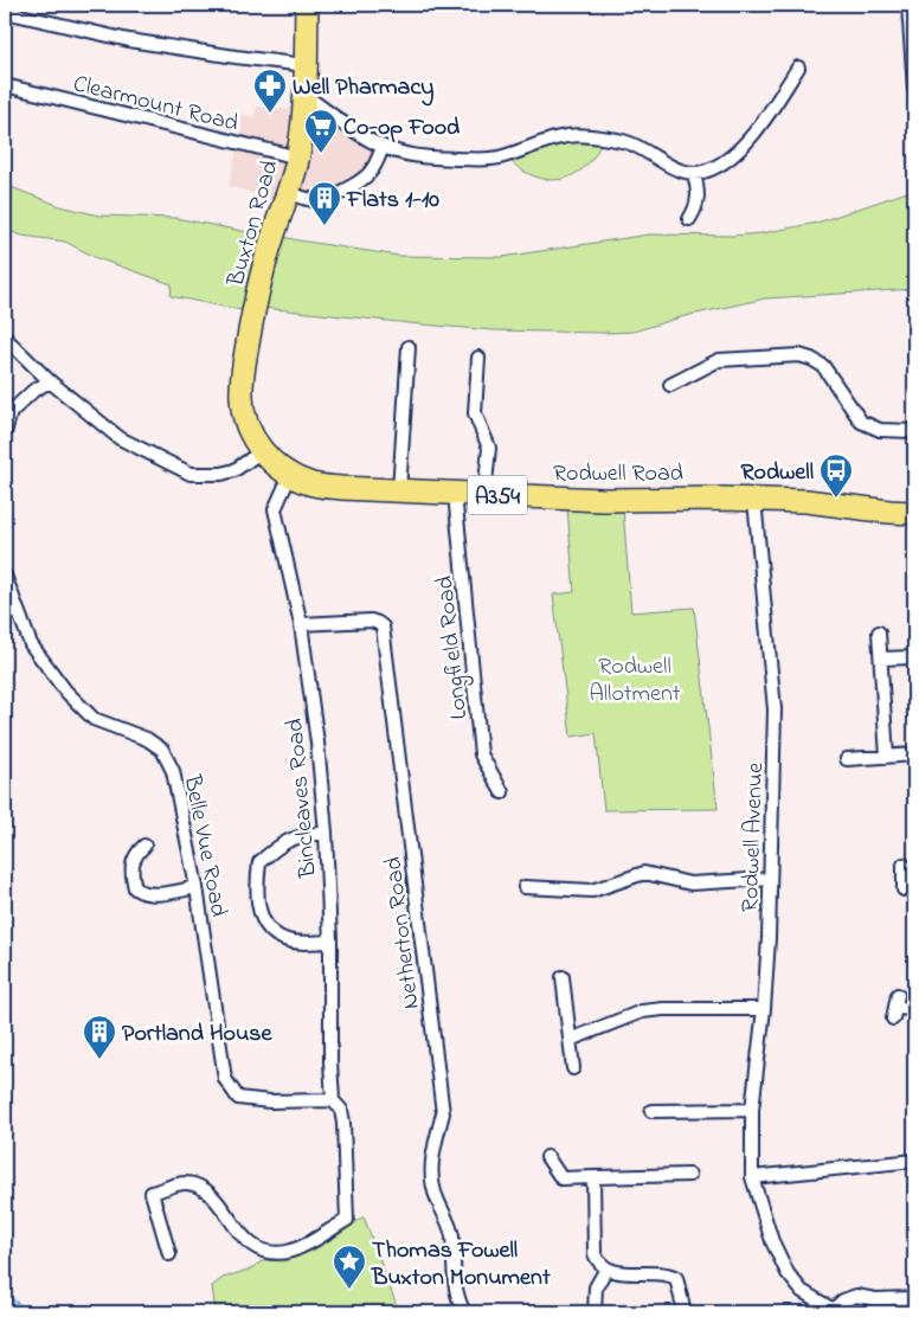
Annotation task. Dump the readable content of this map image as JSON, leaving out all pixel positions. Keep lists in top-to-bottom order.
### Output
{
  "streets": {
    "highway": ["Buxton Road", "Rodwell Road", "A354"],
    "street": [
      "Clearmount Road",
      "Longfield Road",
      "Bincleaves Road",
      "Rodwell Avenue",
      "Belle Vue Road",
      "Netherton Road"
    ]
  },
  "crossings": [
    ["Clearmount Road", "Buxton Road"],
    ["Buxton Road", "Rodwell Road"],
    ["Rodwell Road", "Longfield Road"],
    ["Rodwell Road", "Bincleaves Road"],
    ["Rodwell Road", "Rodwell Avenue"],
    ["Bincleaves Road", "Belle Vue Road"],
    ["Bincleaves Road", "Netherton Road"]
  ],
  "parks": ["Rodwell Allotment"],
  "places": {
    "pharmacy": ["Well Pharmacy"],
    "supermarket": ["Co-op Food"],
    "building": ["Flats 1-10", "Portland House"],
    "bus stop": ["Rodwell"],
    "place": ["Thomas Fowell Buxton Monument"]
  }
}
